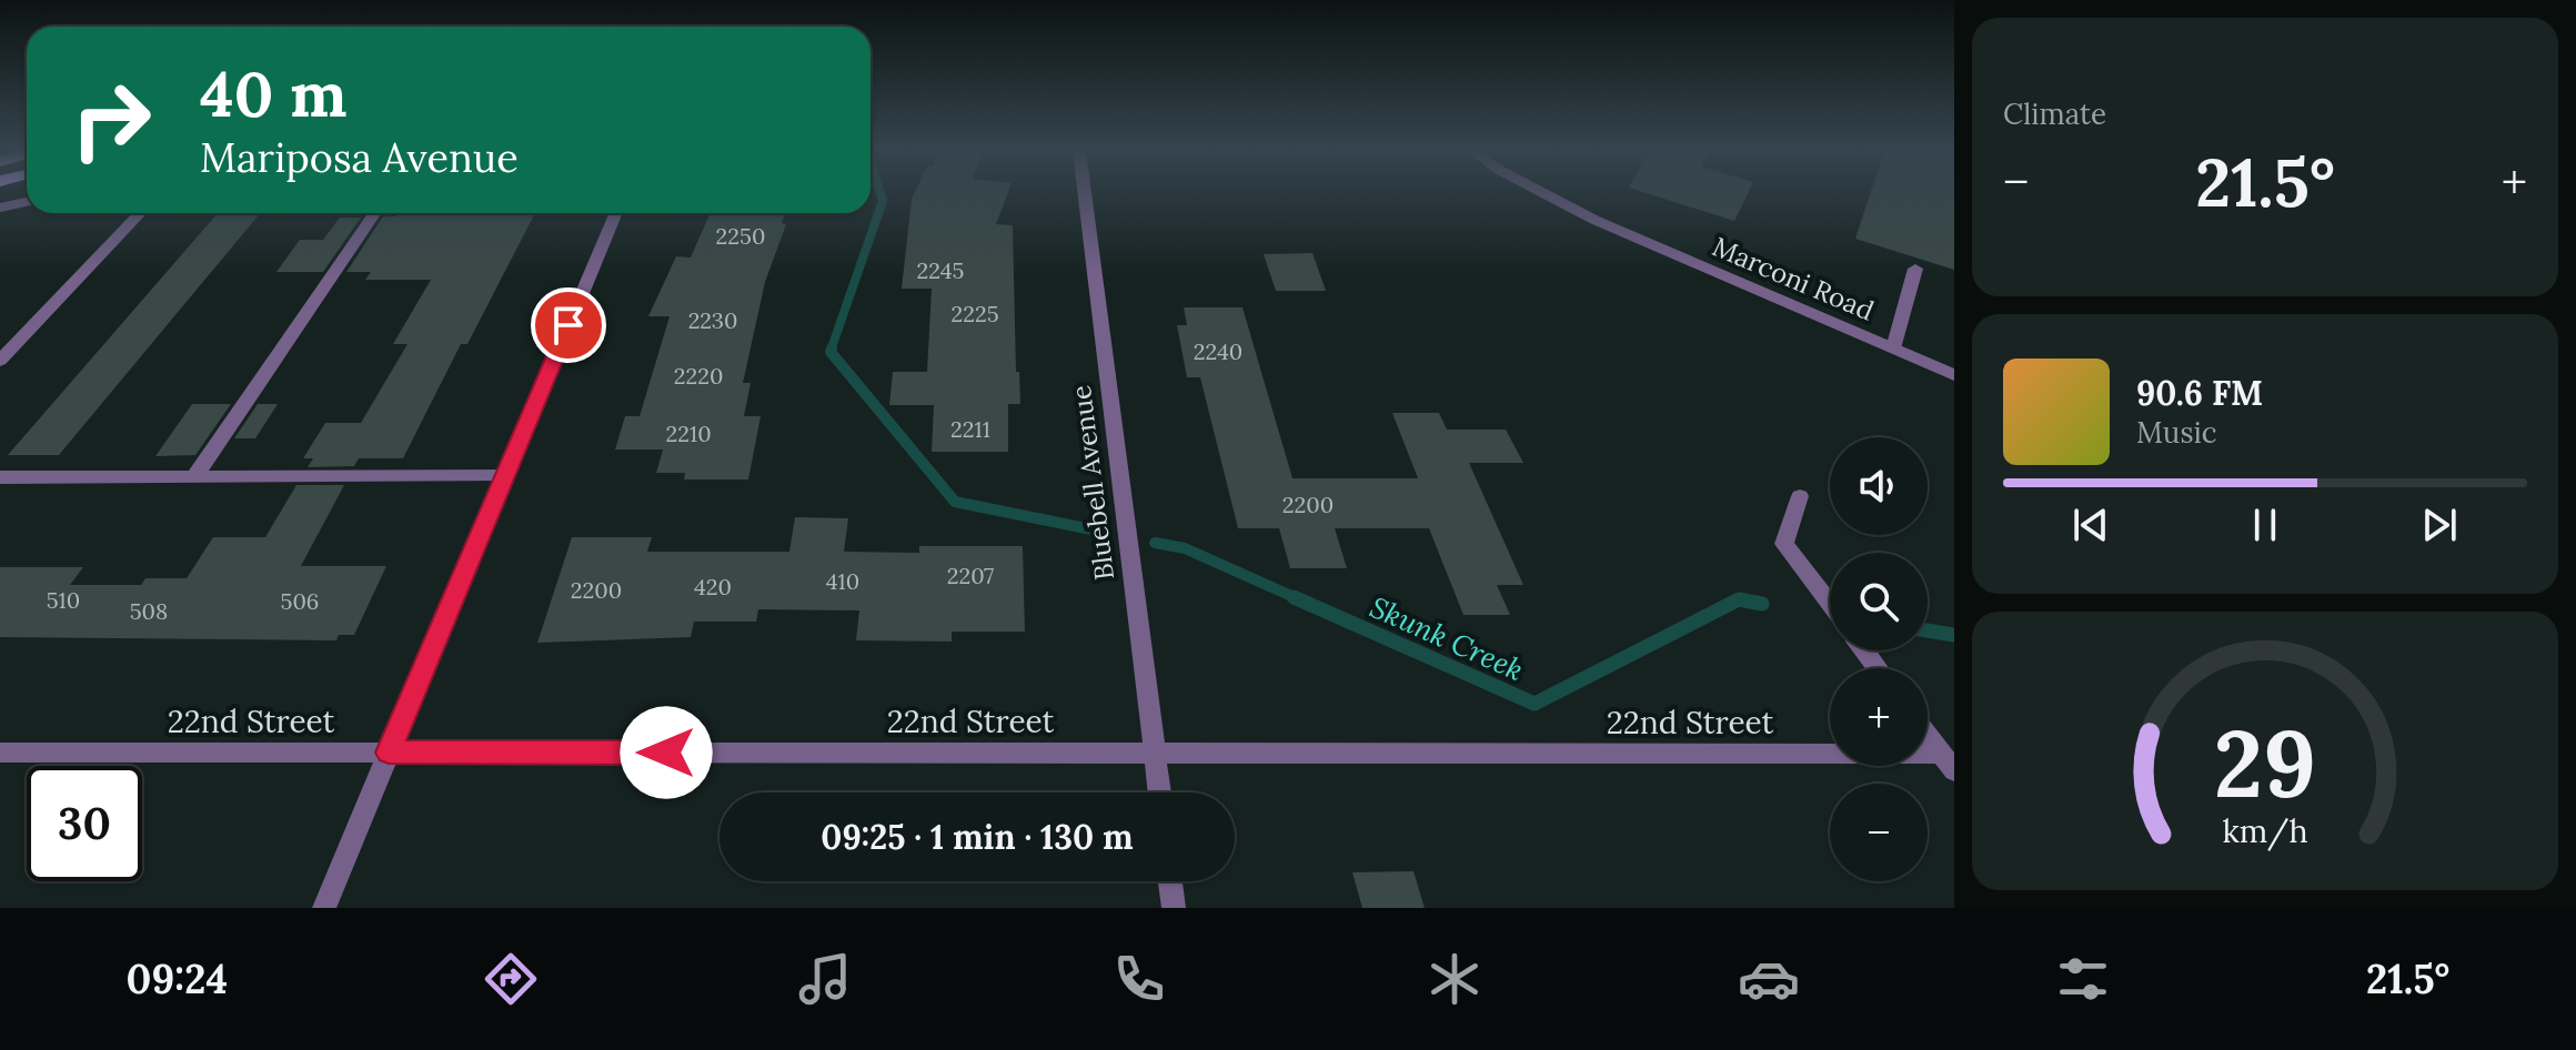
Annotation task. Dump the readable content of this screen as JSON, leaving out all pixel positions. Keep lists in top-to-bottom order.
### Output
{
  "streets": {
    "street": ["Marconi Road", "Bluebell Avenue", "22nd Street"]
  },
  "crossings": [
    ["Bluebell Avenue", "22nd Street"]
  ],
  "water": ["Skunk Creek"],
  "house_numbers": [
    "2250",
    "2245",
    "2225",
    "2230",
    "2240",
    "2220",
    "2211",
    "2210",
    "2200",
    "2207",
    "410",
    "420",
    "2200",
    "510",
    "506",
    "508"
  ],
  "page": {
    "tile": "Climate",
    "turn": ["40 m", "Mariposa Avenue"],
    "heat": ["−", "21.5°", "+"],
    "song": ["90.6 FM", "Music"],
    "map_buttons": ["+", "−"],
    "limit": "30",
    "trip": "09:25 · 1 min · 130 m",
    "tabs": ["09:24", "21.5°"],
    "gauge": ["29", "km/h"]
  }
}
